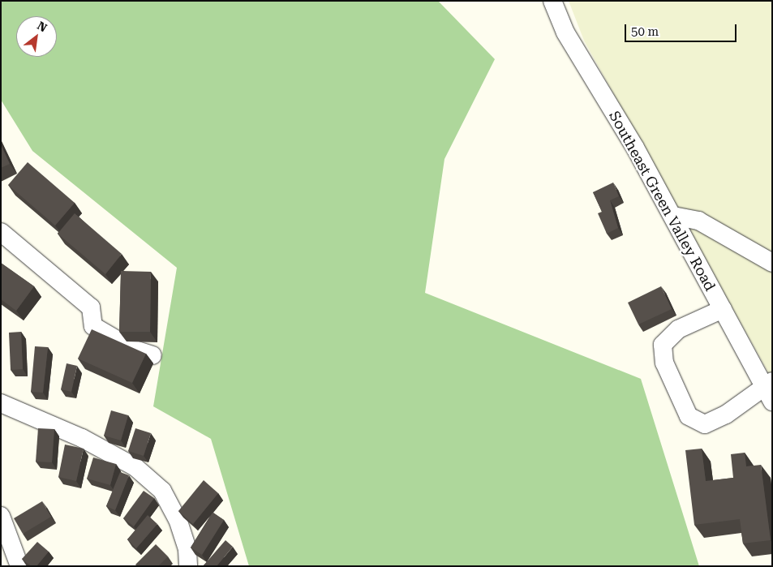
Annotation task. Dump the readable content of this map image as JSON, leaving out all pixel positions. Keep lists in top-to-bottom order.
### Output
{
  "streets": {
    "street": ["Southeast Green Valley Road"]
  },
  "scale_bar": "50 m",
  "north": "top right"
}
